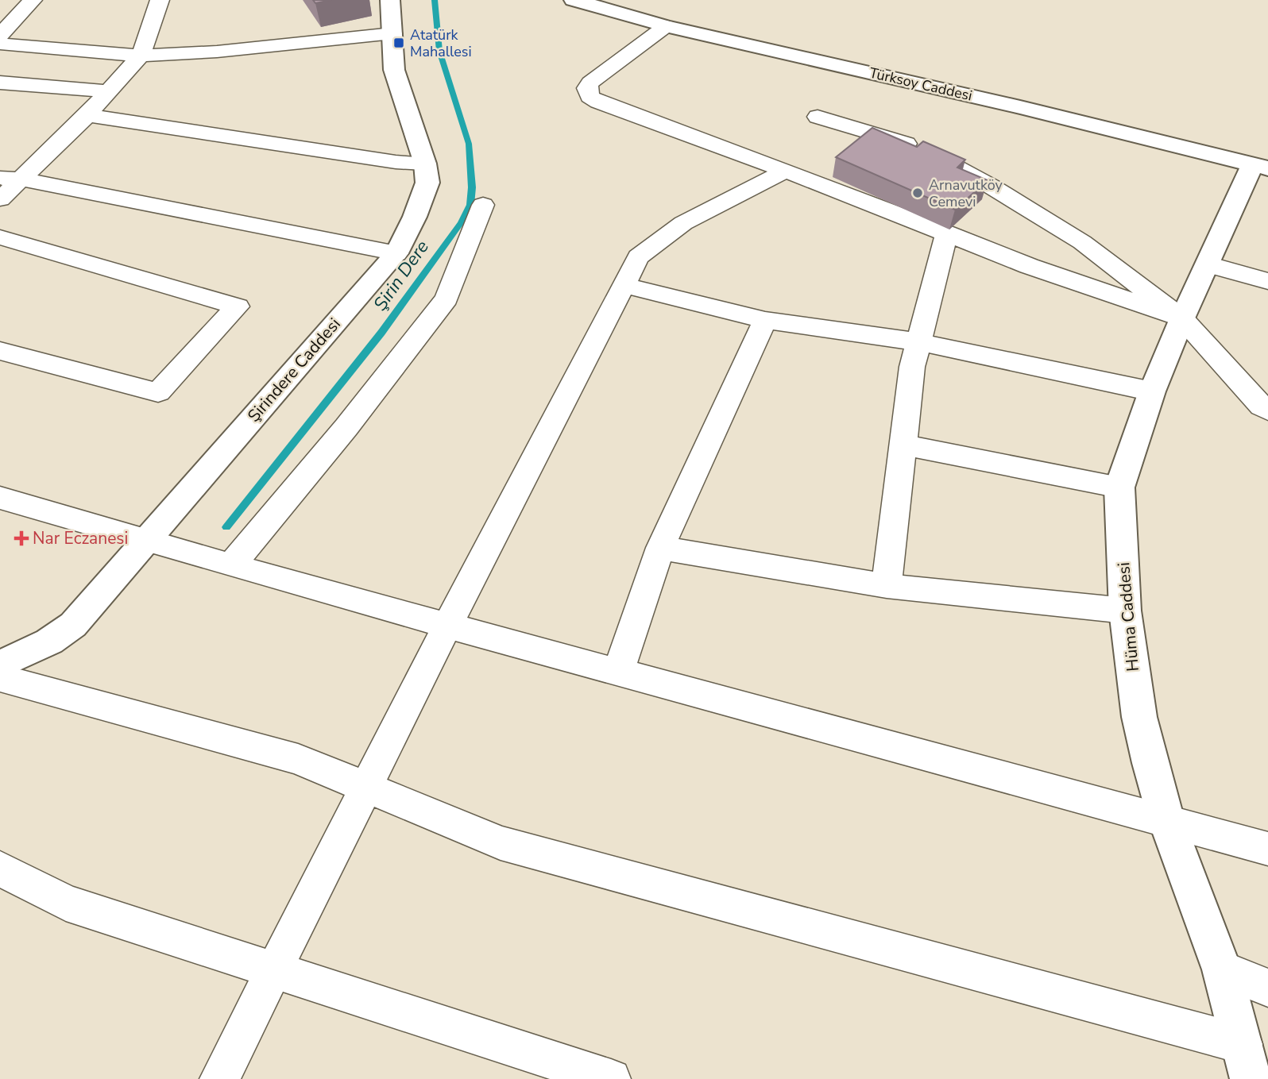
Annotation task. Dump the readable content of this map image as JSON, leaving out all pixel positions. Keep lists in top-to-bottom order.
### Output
{
  "streets": {
    "street": ["Türksoy Caddesi", "Şirindere Caddesi", "Hüma Caddesi"]
  },
  "crossings": [
    ["Türksoy Caddesi", "Hüma Caddesi"]
  ],
  "water": ["Şirin Dere"],
  "places": {
    "transit": ["Atatürk Mahallesi"],
    "other": ["Arnavutköy Cemevi"],
    "health": ["Nar Eczanesi"]
  }
}
